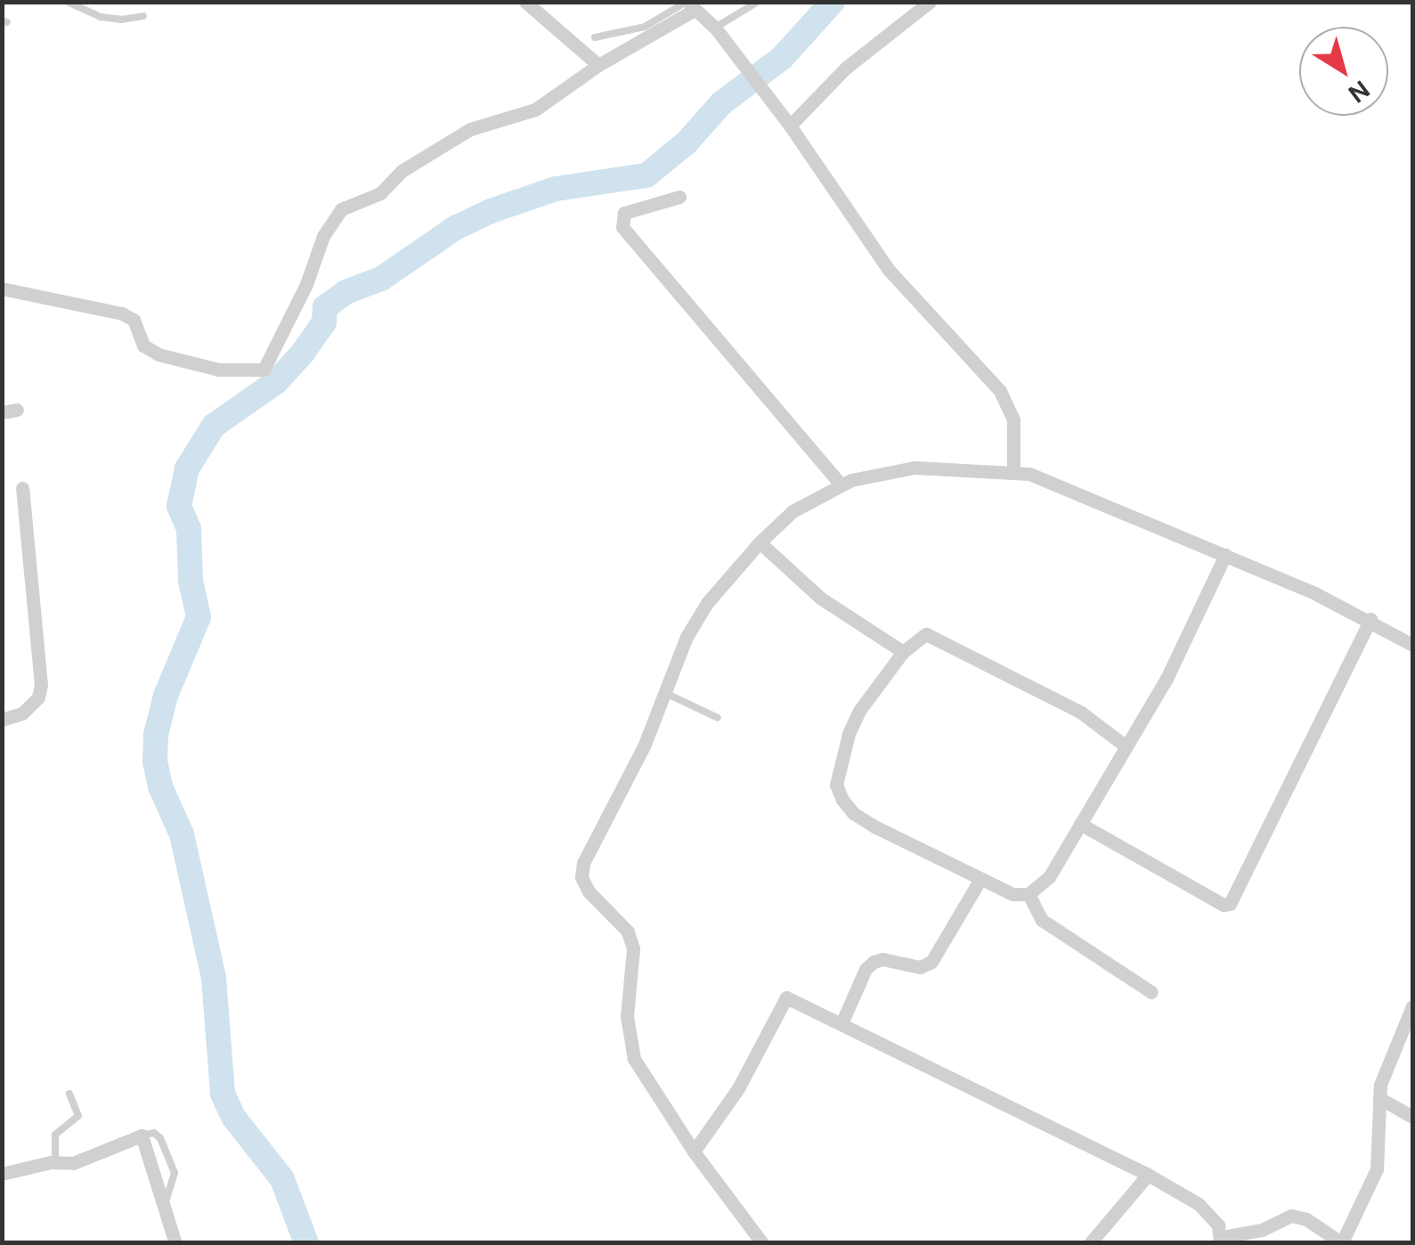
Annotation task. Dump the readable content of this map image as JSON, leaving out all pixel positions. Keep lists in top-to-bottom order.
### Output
{
  "north": "bottom right"
}
